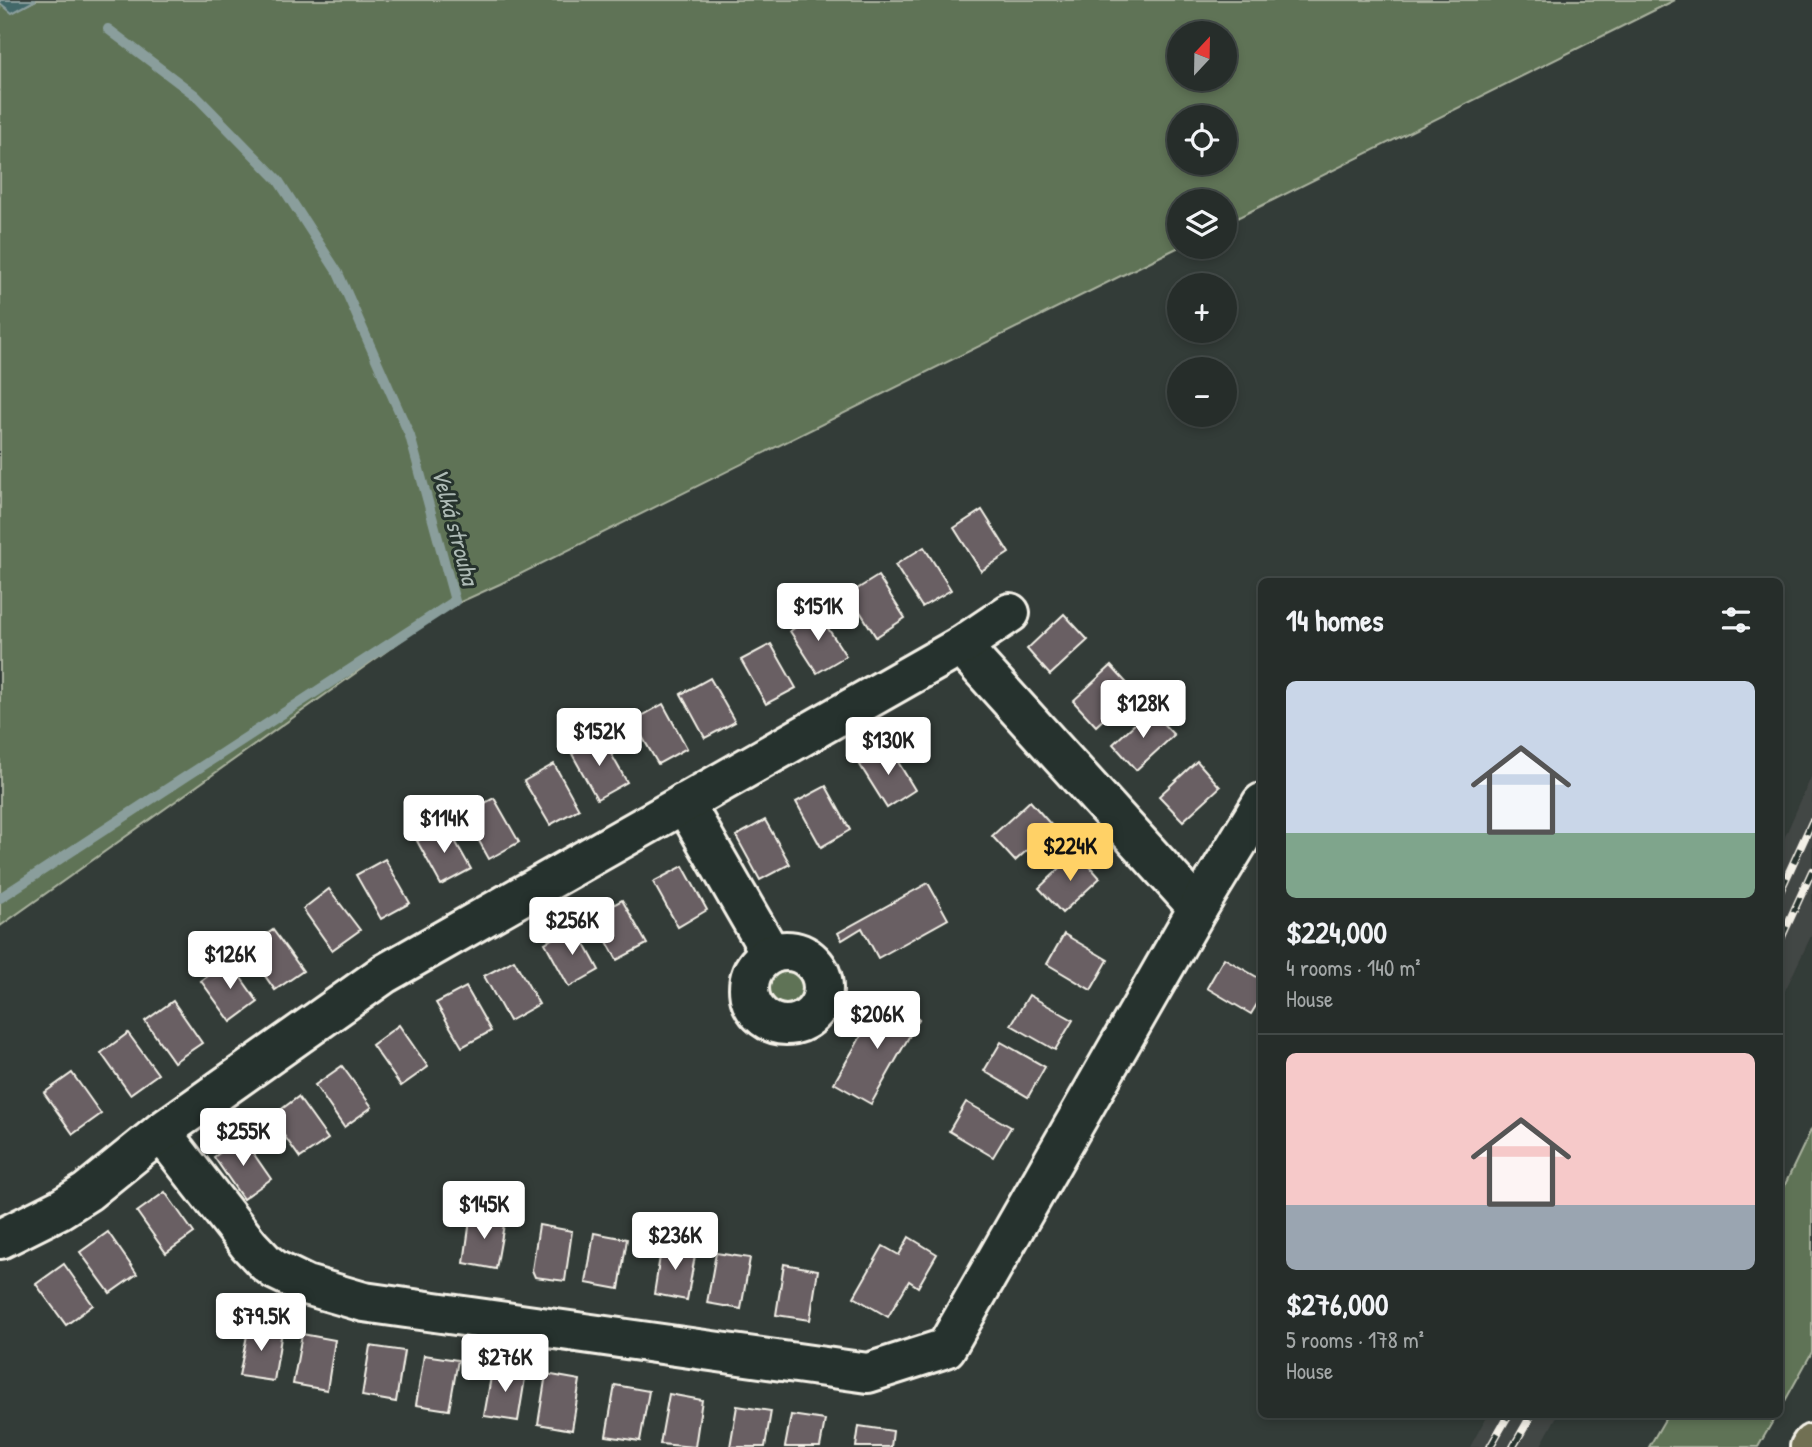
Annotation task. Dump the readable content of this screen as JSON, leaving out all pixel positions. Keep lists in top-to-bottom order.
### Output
{
  "water": ["Velká strouha"],
  "north": "top",
  "page": {
    "map_buttons": ["+", "−"],
    "heading": "14 homes",
    "price": [
      "$151K",
      "$128K",
      "$152K",
      "$130K",
      "$114K",
      "$224K",
      "$256K",
      "$126K",
      "$206K",
      "$255K",
      "$145K",
      "$236K",
      "$79.5K",
      "$276K"
    ],
    "list": [
      {
        "name": "$224,000",
        "note": "4 rooms · 140 m² · House"
      },
      {
        "name": "$276,000",
        "note": "5 rooms · 178 m² · House"
      }
    ]
  }
}
